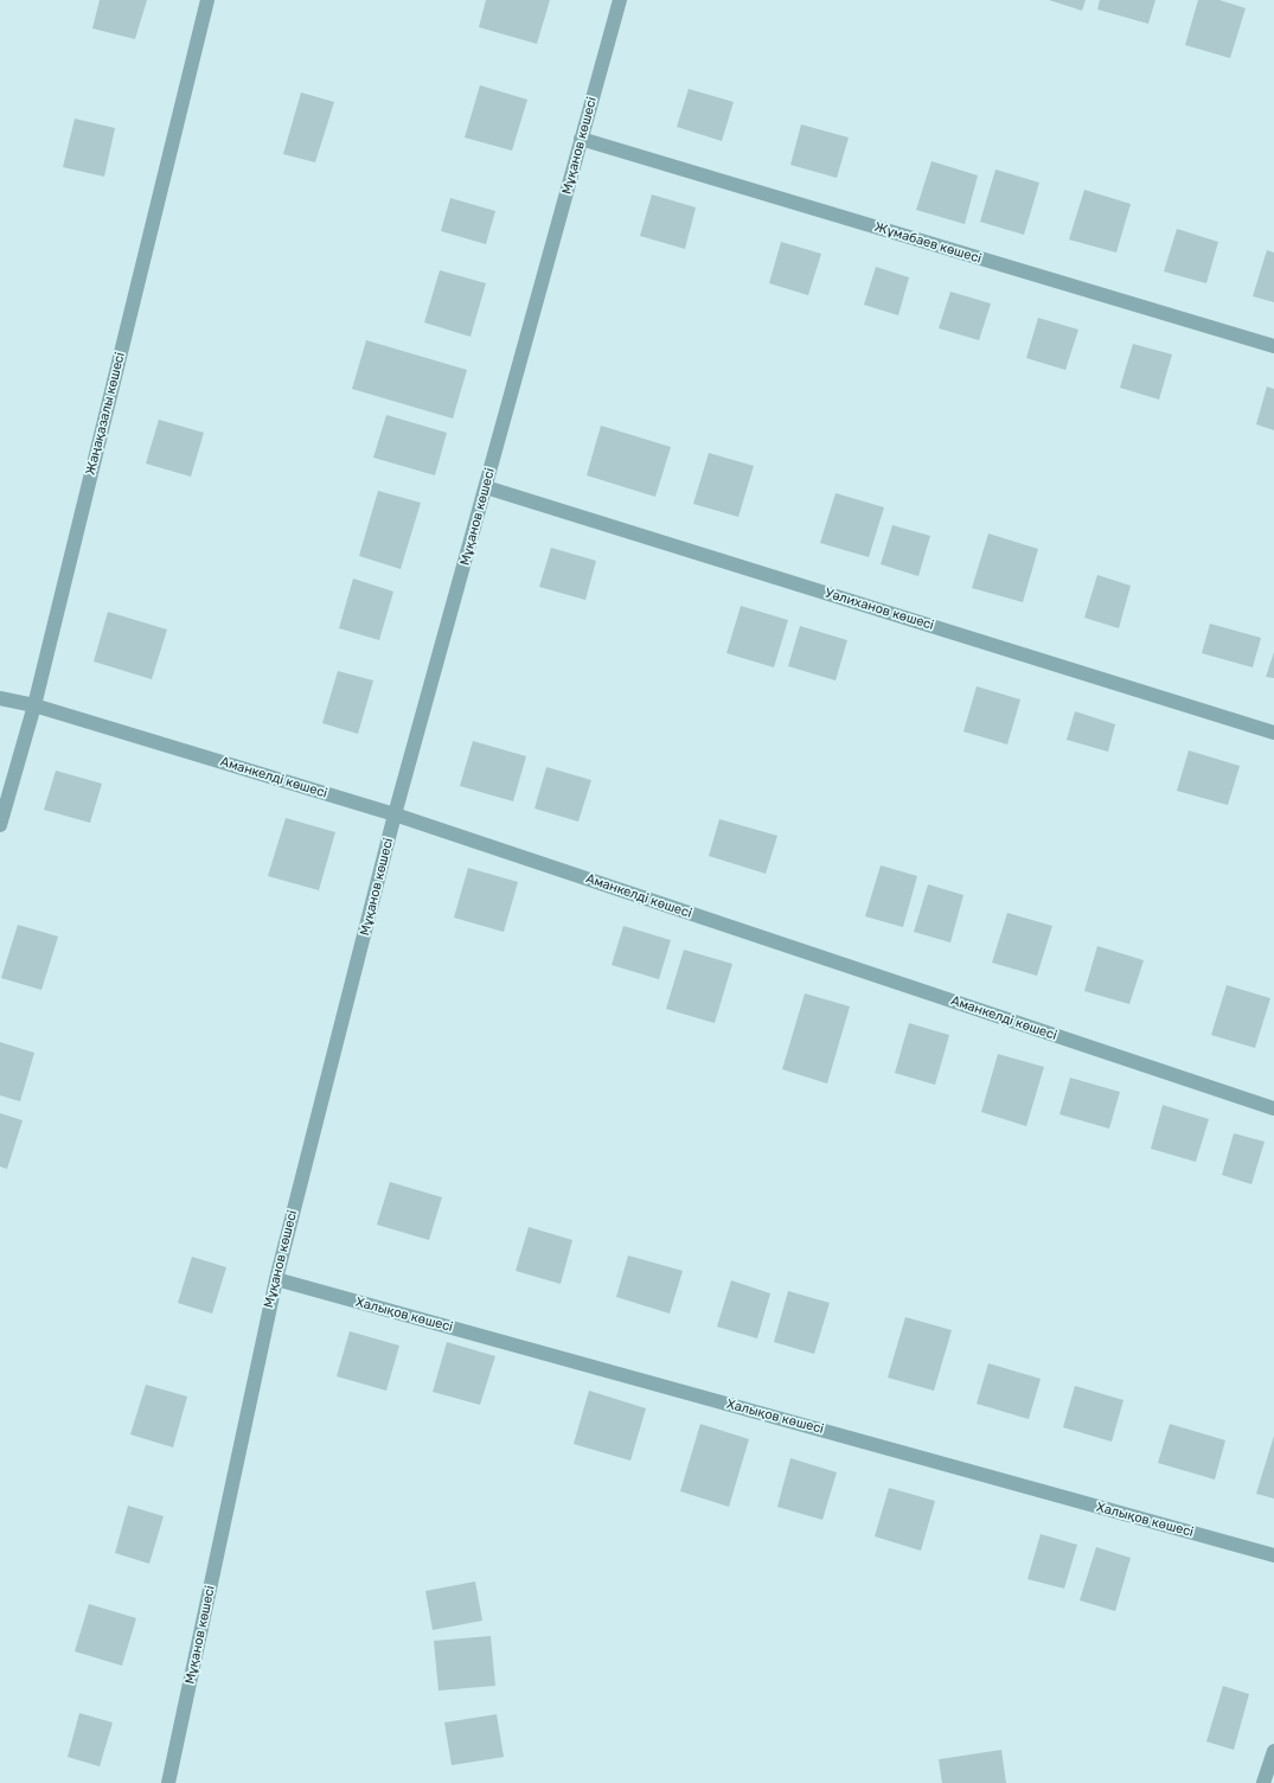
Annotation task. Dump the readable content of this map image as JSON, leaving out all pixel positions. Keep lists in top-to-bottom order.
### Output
{
  "streets": {
    "street": [
      "Мұқанов көшесі",
      "Жұмабаев көшесі",
      "Жаңақазалы көшесі",
      "Уәлиханов көшесі",
      "Аманкелді көшесі",
      "Халықов көшесі"
    ]
  },
  "crossings": [
    ["Мұқанов көшесі", "Жұмабаев көшесі"],
    ["Мұқанов көшесі", "Уәлиханов көшесі"],
    ["Мұқанов көшесі", "Аманкелді көшесі"],
    ["Мұқанов көшесі", "Халықов көшесі"],
    ["Жаңақазалы көшесі", "Аманкелді көшесі"]
  ]
}
